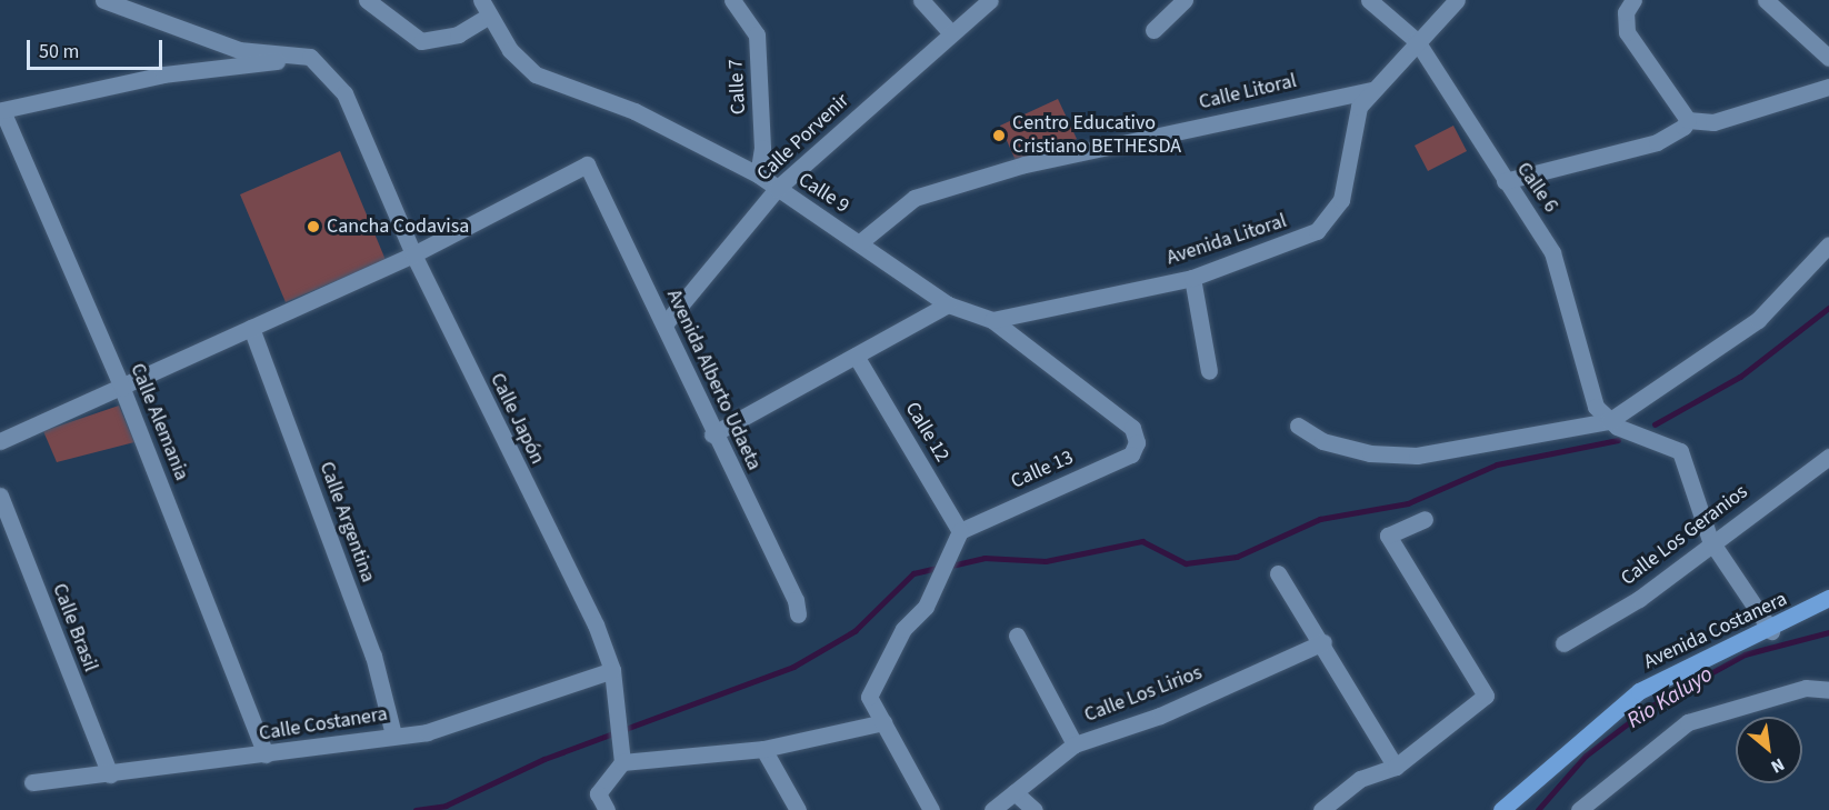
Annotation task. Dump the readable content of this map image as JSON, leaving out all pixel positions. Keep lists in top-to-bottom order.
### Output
{
  "streets": {
    "main road": ["Avenida Costanera"],
    "street": [
      "Calle 7",
      "Calle Litoral",
      "Calle Porvenir",
      "Calle 6",
      "Calle 9",
      "Avenida Litoral",
      "Avenida Alberto Udaeta",
      "Calle Japón",
      "Calle Alemania",
      "Calle 12",
      "Calle 13",
      "Calle Argentina",
      "Calle Los Geranios",
      "Calle Brasil",
      "Calle Los Lirios",
      "Calle Costanera"
    ]
  },
  "crossings": [
    ["Calle 7", "Calle 9"],
    ["Calle Litoral", "Calle 9"],
    ["Calle Litoral", "Avenida Litoral"],
    ["Calle Porvenir", "Calle 9"],
    ["Calle Porvenir", "Avenida Alberto Udaeta"],
    ["Calle 6", "Avenida Litoral"],
    ["Calle 9", "Avenida Litoral"],
    ["Calle 9", "Calle 13"],
    ["Avenida Alberto Udaeta", "Calle Japón"],
    ["Calle Japón", "Calle Alemania"],
    ["Calle Japón", "Calle Costanera"],
    ["Calle Alemania", "Calle Costanera"],
    ["Calle 12", "Calle 13"],
    ["Calle Argentina", "Calle Costanera"],
    ["Calle Brasil", "Calle Costanera"]
  ],
  "water": ["Rio Kaluyo"],
  "places": ["Centro Educativo Cristiano BETHESDA", "Cancha Codavisa"],
  "scale_bar": "50 m",
  "north": "bottom right"
}
